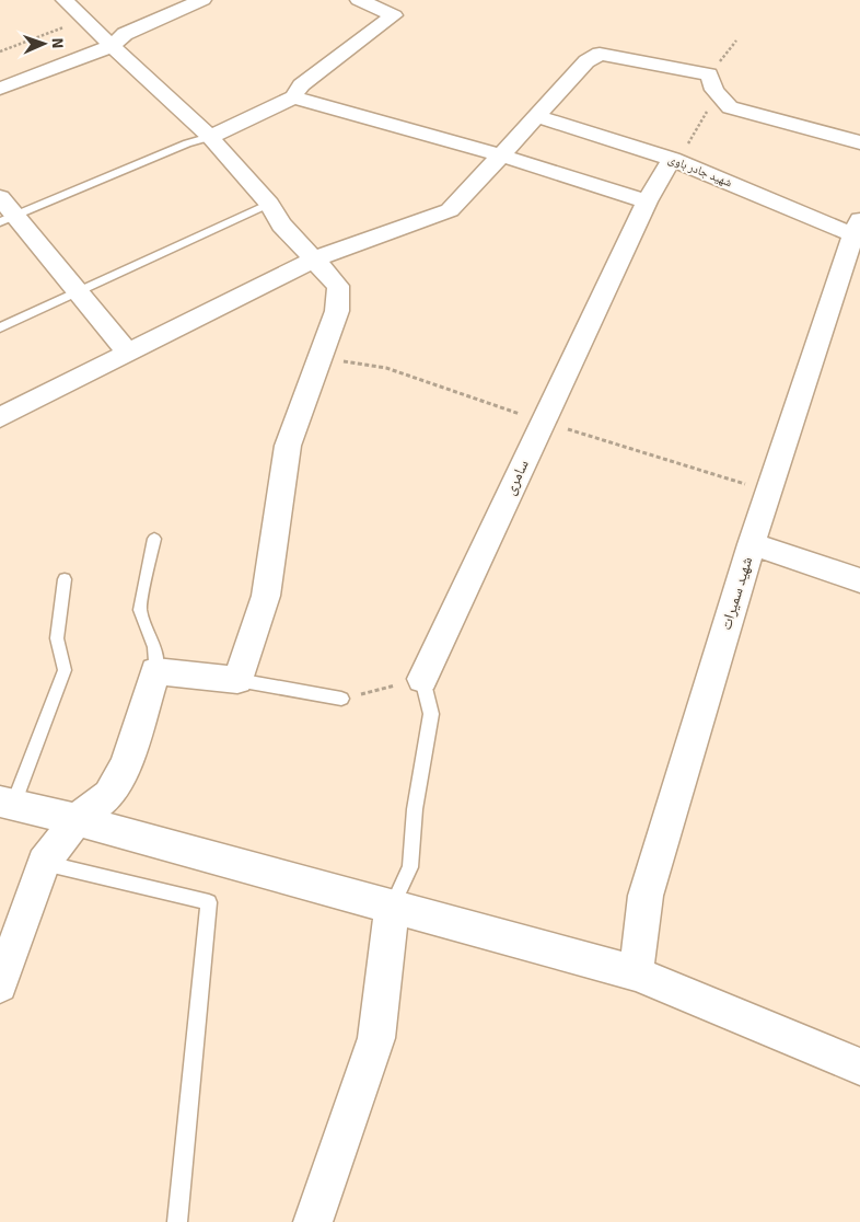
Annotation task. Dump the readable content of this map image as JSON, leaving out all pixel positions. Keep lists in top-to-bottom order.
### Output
{
  "streets": {
    "street": ["شهید جادر باوی", "سامری", "شهید سمیرات"]
  },
  "crossings": [
    ["شهید جادر باوی", "سامری"],
    ["شهید جادر باوی", "شهید سمیرات"]
  ],
  "north": "right"
}
